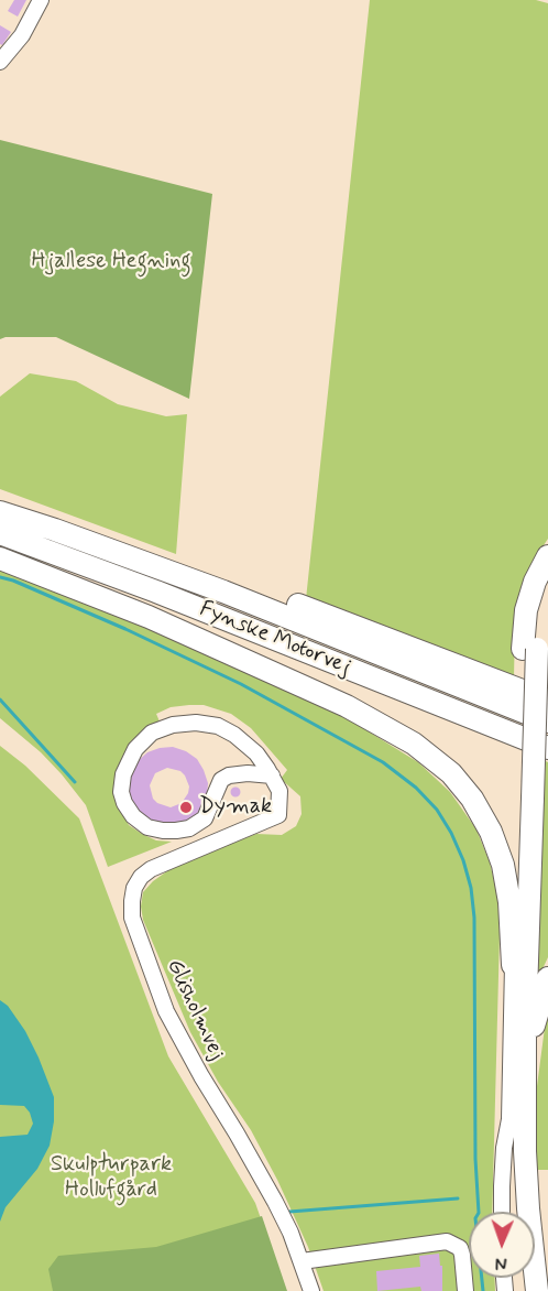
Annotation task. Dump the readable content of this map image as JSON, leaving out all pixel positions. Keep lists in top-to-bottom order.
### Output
{
  "streets": {
    "highway": ["Fynske Motorvej"],
    "street": ["Glisholmvej"]
  },
  "parks": ["Hjallese Hegning", "Skulpturpark Hollufgård"],
  "places": ["Dymak"],
  "north": "bottom"
}
